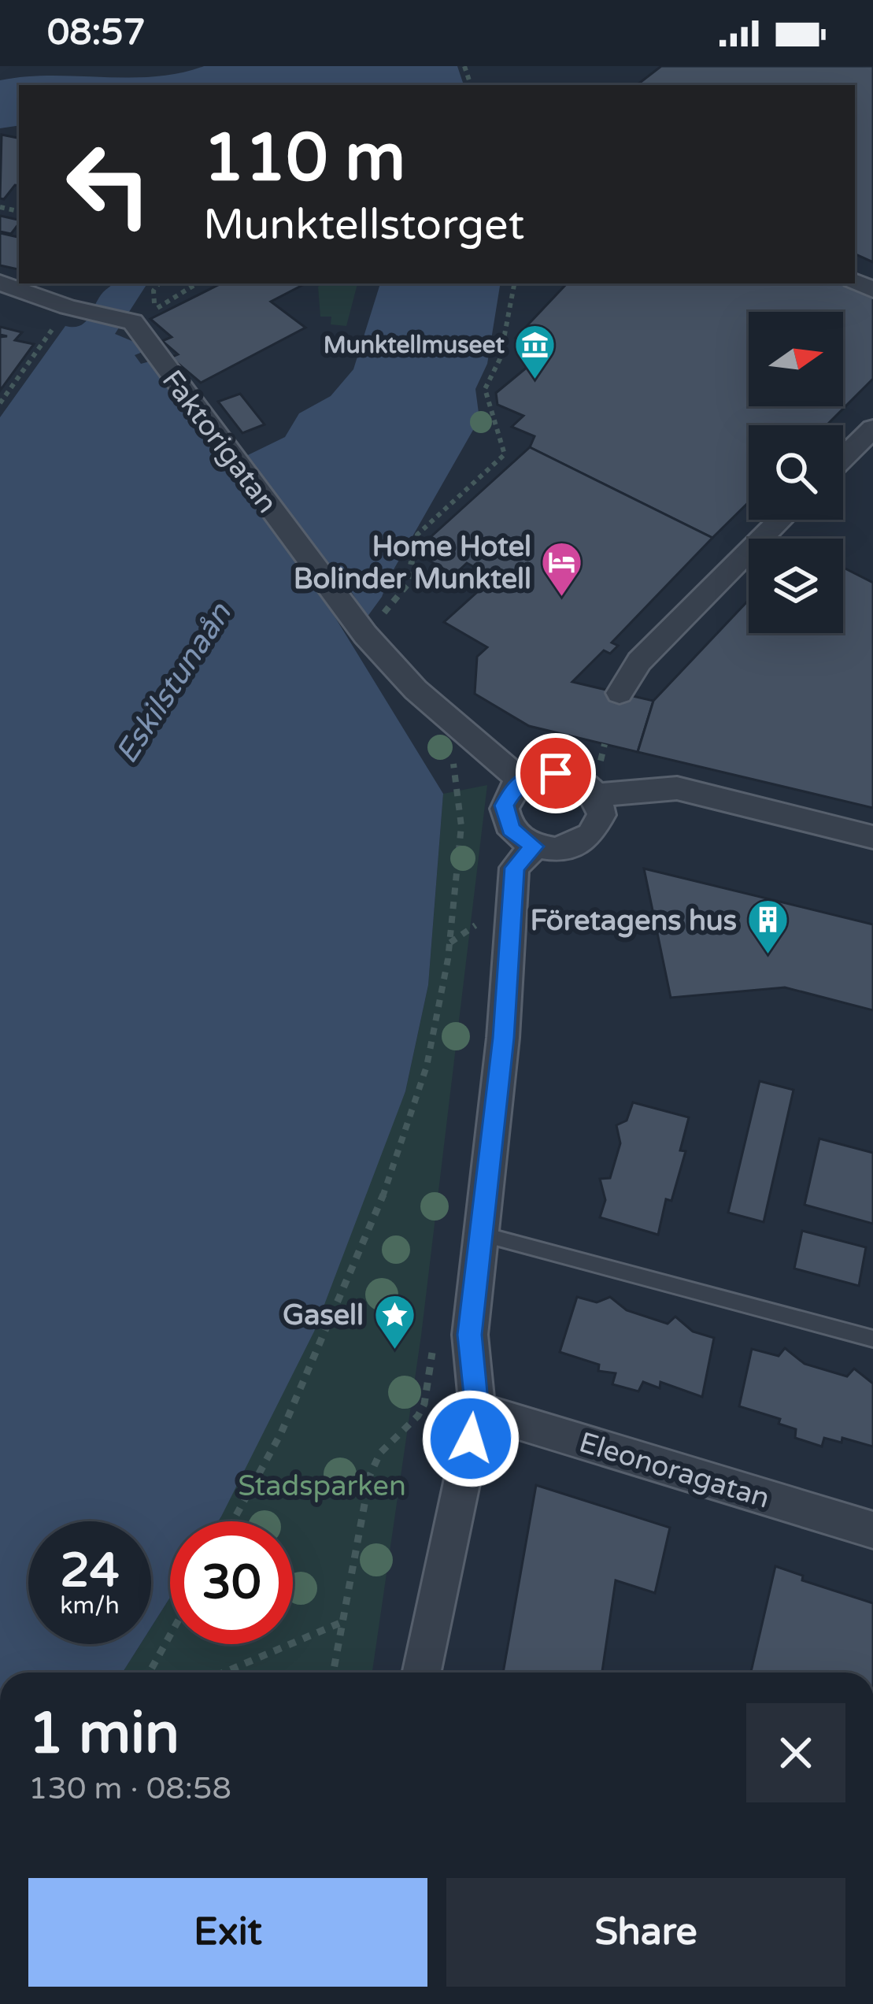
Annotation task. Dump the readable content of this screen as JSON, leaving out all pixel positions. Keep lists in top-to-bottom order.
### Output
{
  "streets": {
    "street": ["Faktorigatan", "Eleonoragatan"]
  },
  "water": ["Eskilstunaån"],
  "parks": ["Stadsparken"],
  "places": {
    "museum": ["Munktellmuseet"],
    "hotel": ["Home Hotel Bolinder Munktell"],
    "building": ["Företagens hus"],
    "place": ["Gasell"]
  },
  "north": "right",
  "page": {
    "status": "08:57",
    "turn": ["110 m", "Munktellstorget"],
    "speed": "24 km/h",
    "limit": "30",
    "heading": ["1 min", "130 m · 08:58"],
    "buttons": ["Exit", "Share"]
  }
}
